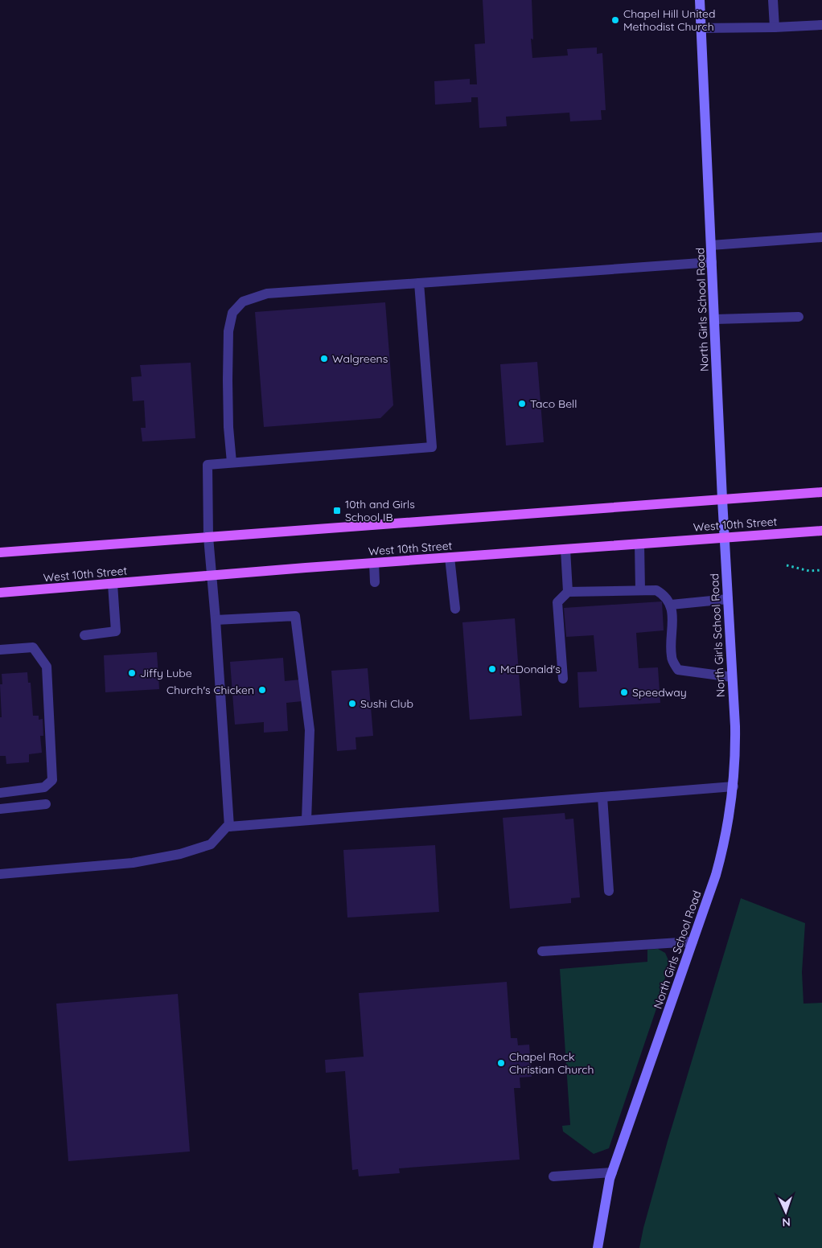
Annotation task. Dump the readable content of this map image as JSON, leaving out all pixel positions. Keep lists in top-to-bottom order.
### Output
{
  "streets": {
    "main road": ["North Girls School Road", "West 10th Street"]
  },
  "crossings": [
    ["North Girls School Road", "West 10th Street"]
  ],
  "places": {
    "other": [
      "Chapel Hill United Methodist Church",
      "Walgreens",
      "Taco Bell",
      "McDonald's",
      "Jiffy Lube",
      "Church's Chicken",
      "Speedway",
      "Sushi Club",
      "Chapel Rock Christian Church"
    ],
    "transit": ["10th and Girls School IB"]
  },
  "north": "bottom"
}
